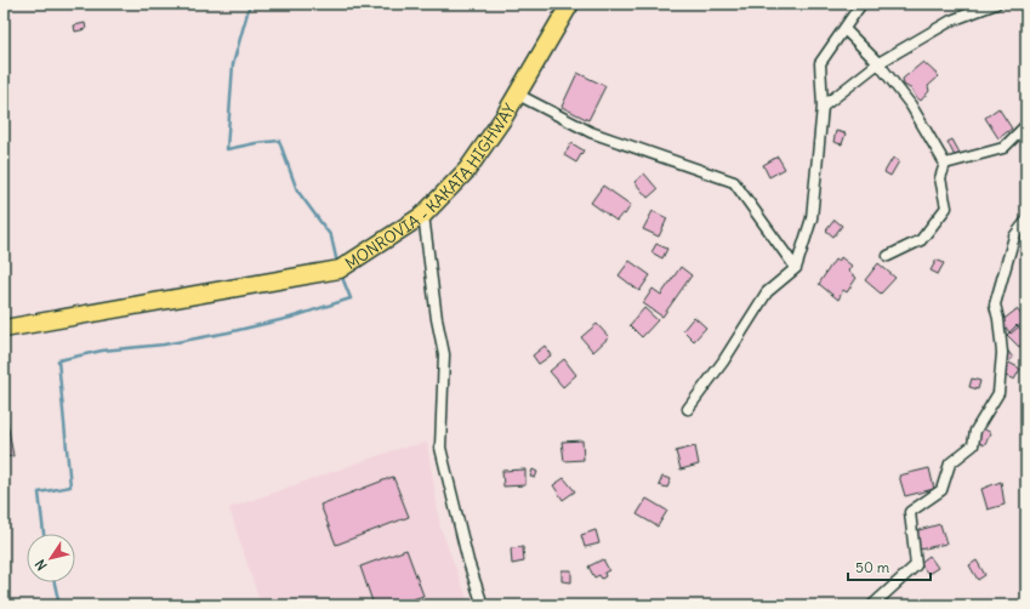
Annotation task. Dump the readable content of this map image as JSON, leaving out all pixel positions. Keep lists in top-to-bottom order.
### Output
{
  "streets": {
    "highway": ["MONROVIA - KAKATA HIGHWAY"]
  },
  "scale_bar": "50 m",
  "north": "bottom left"
}
